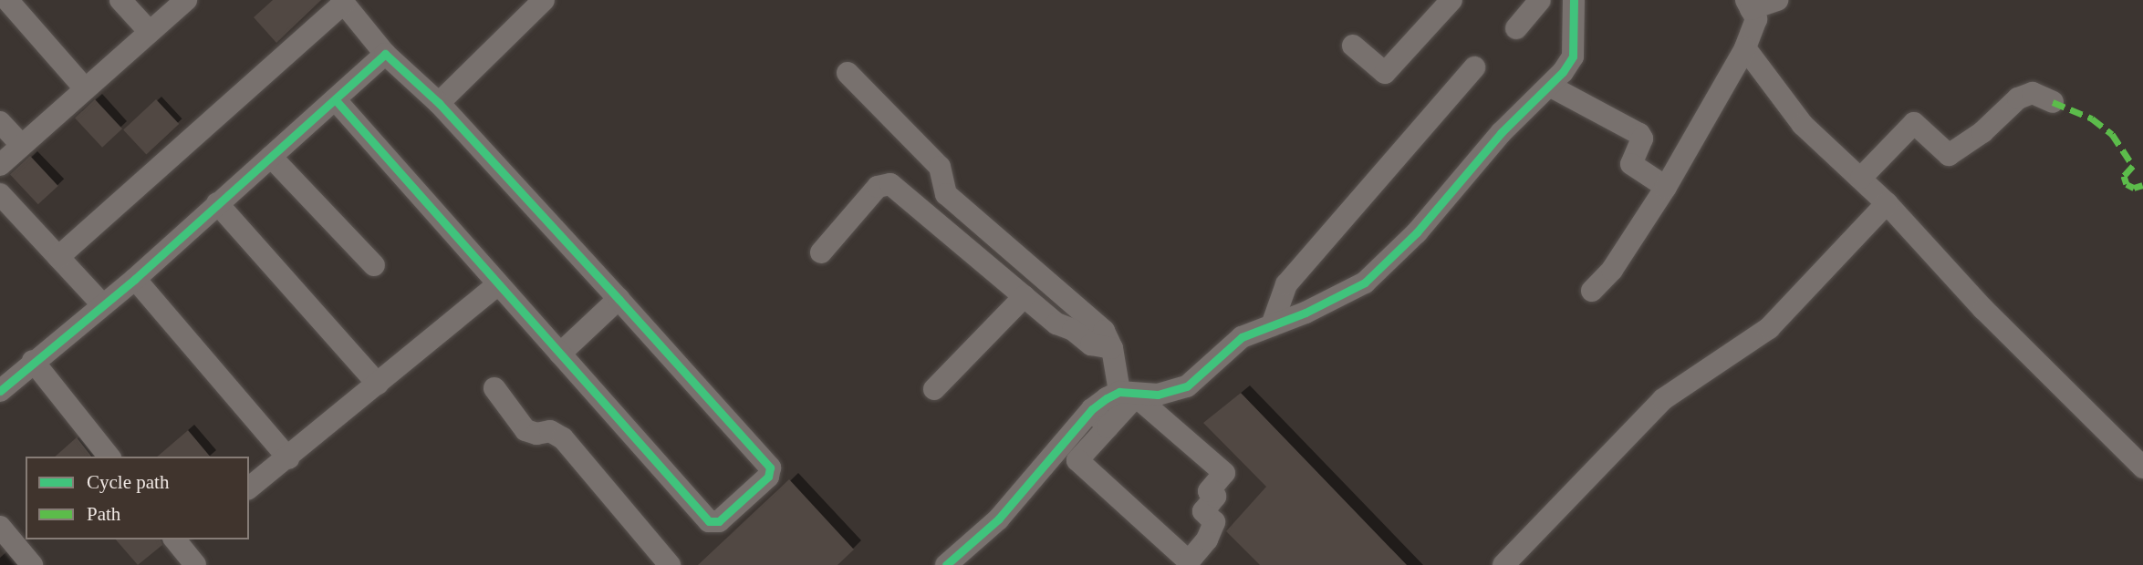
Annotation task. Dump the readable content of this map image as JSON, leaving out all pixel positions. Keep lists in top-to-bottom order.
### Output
{
  "legend": ["Cycle path", "Path"]
}
